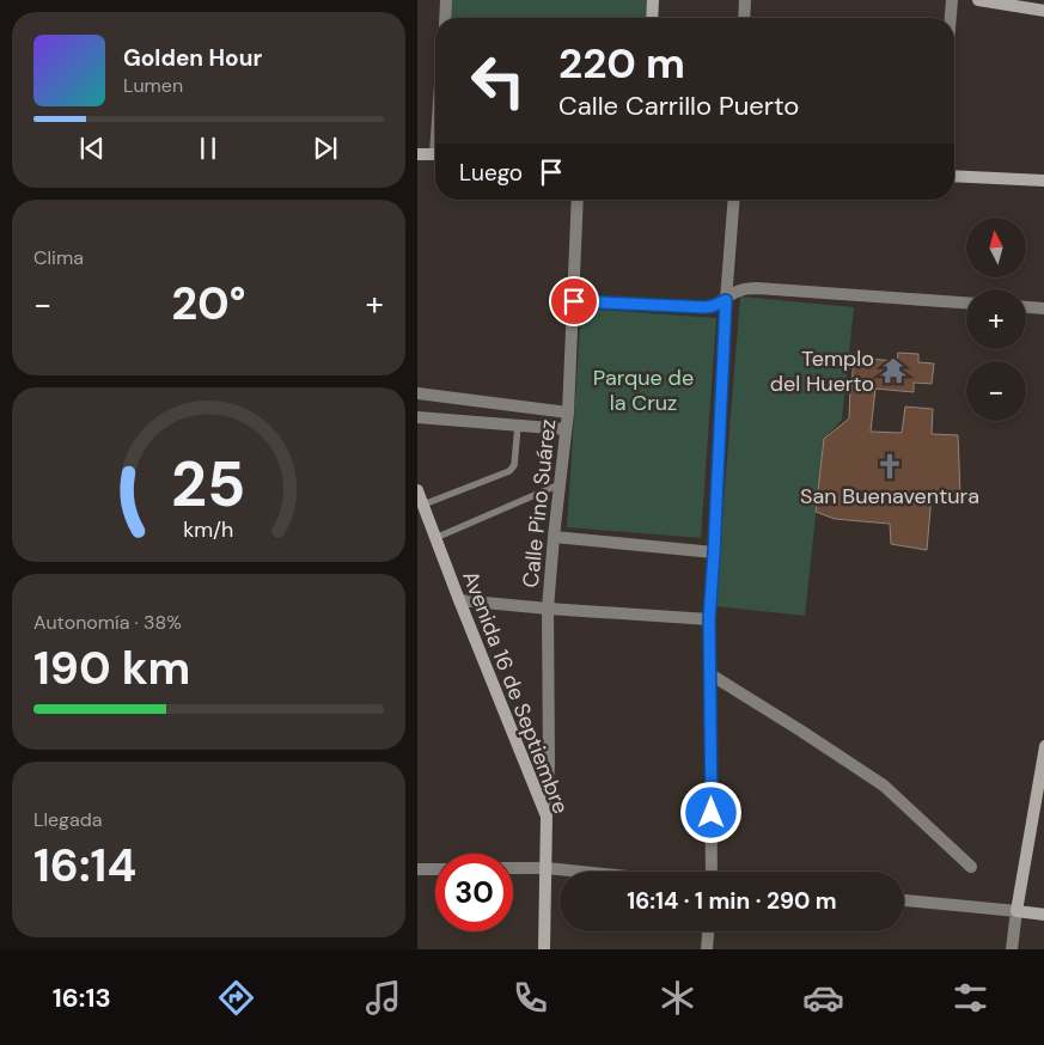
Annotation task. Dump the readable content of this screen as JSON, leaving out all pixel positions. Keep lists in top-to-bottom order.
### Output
{
  "streets": {
    "main road": ["Avenida 16 de Septiembre"],
    "street": ["Calle Pino Suárez"]
  },
  "crossings": [
    ["Calle Pino Suárez", "Avenida 16 de Septiembre"]
  ],
  "parks": ["Parque de la Cruz"],
  "places": {
    "temple": ["Templo del Huerto"],
    "church": ["San Buenaventura"]
  },
  "north": "top",
  "page": {
    "turn": ["220 m", "Calle Carrillo Puerto"],
    "song": ["Golden Hour", "Lumen"],
    "then": "Luego",
    "tile": [
      "Clima",
      ["Autonomía · 38%", "190 km"],
      ["Llegada", "16:14"]
    ],
    "map_buttons": ["+", "−"],
    "heat": ["−", "20°", "+"],
    "limit": "30",
    "trip": "16:14 · 1 min · 290 m",
    "tabs": "16:13",
    "gauge": ["25", "km/h"]
  }
}
